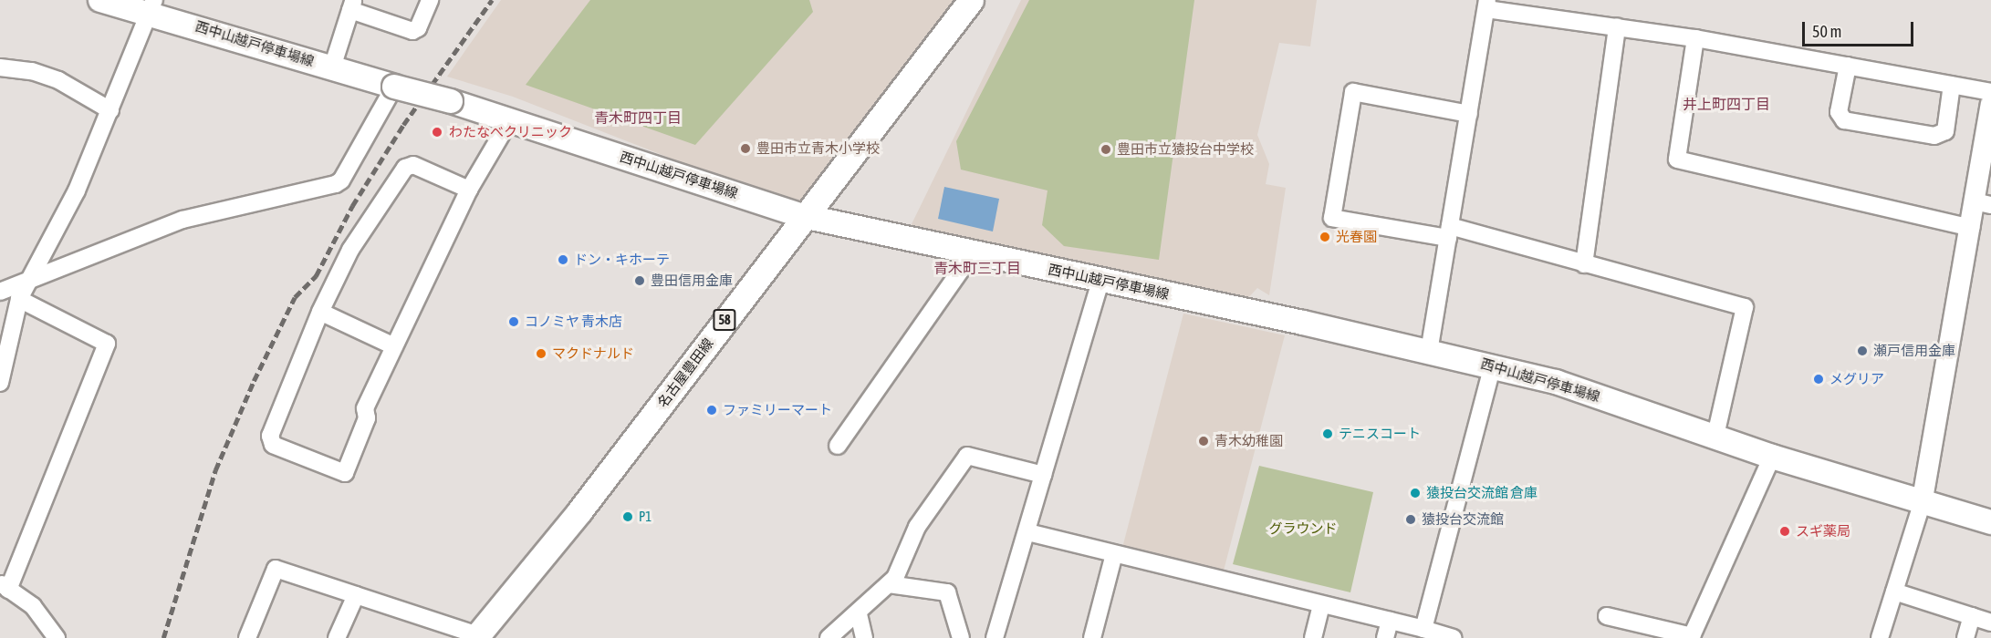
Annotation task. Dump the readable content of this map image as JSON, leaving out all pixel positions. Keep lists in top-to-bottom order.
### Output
{
  "streets": {
    "main road": ["西中山越戸停車場線", "58", "名古屋豊田線"]
  },
  "crossings": [
    ["西中山越戸停車場線", "名古屋豊田線"]
  ],
  "districts": ["井上町四丁目", "青木町四丁目", "青木町三丁目"],
  "parks": ["グラウンド"],
  "places": [
    "わたなべクリニック",
    "豊田市立青木小学校",
    "豊田市立猿投台中学校",
    "光春園",
    "ドン・キホーテ",
    "豊田信用金庫",
    "コノミヤ 青木店",
    "瀬戸信用金庫",
    "マクドナルド",
    "メグリア",
    "ファミリーマート",
    "テニスコート",
    "青木幼稚園",
    "猿投台交流館 倉庫",
    "P1",
    "猿投台交流館",
    "スギ薬局"
  ],
  "scale_bar": "50 m"
}
